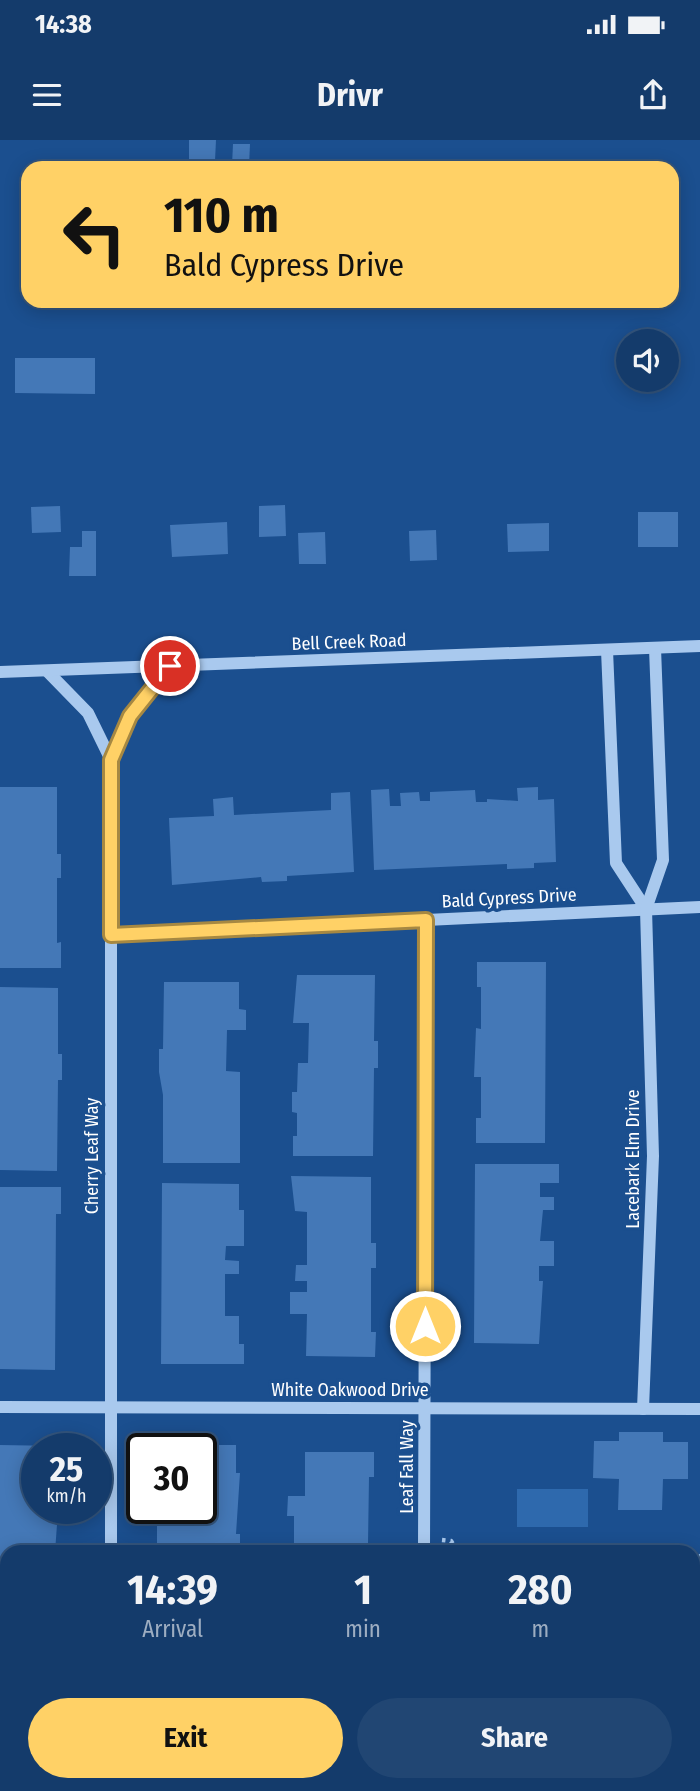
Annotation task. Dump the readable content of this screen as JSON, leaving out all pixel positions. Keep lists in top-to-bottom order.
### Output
{
  "streets": {
    "street": [
      "Bell Creek Road",
      "Bald Cypress Drive",
      "Cherry Leaf Way",
      "Lacebark Elm Drive",
      "White Oakwood Drive",
      "Leaf Fall Way"
    ]
  },
  "crossings": [
    ["Bell Creek Road", "Cherry Leaf Way"],
    ["Bell Creek Road", "Lacebark Elm Drive"],
    ["Bald Cypress Drive", "Cherry Leaf Way"],
    ["Bald Cypress Drive", "Lacebark Elm Drive"],
    ["Bald Cypress Drive", "Leaf Fall Way"],
    ["Cherry Leaf Way", "White Oakwood Drive"],
    ["Lacebark Elm Drive", "White Oakwood Drive"],
    ["White Oakwood Drive", "Leaf Fall Way"]
  ],
  "page": {
    "status": "14:38",
    "header": "Drivr",
    "turn": ["110 m", "Bald Cypress Drive"],
    "speed": "25 km/h",
    "limit": "30",
    "eta": [
      "14:39",
      "Arrival",
      "1",
      "min",
      "280",
      "m"
    ],
    "buttons": ["Exit", "Share"]
  }
}
